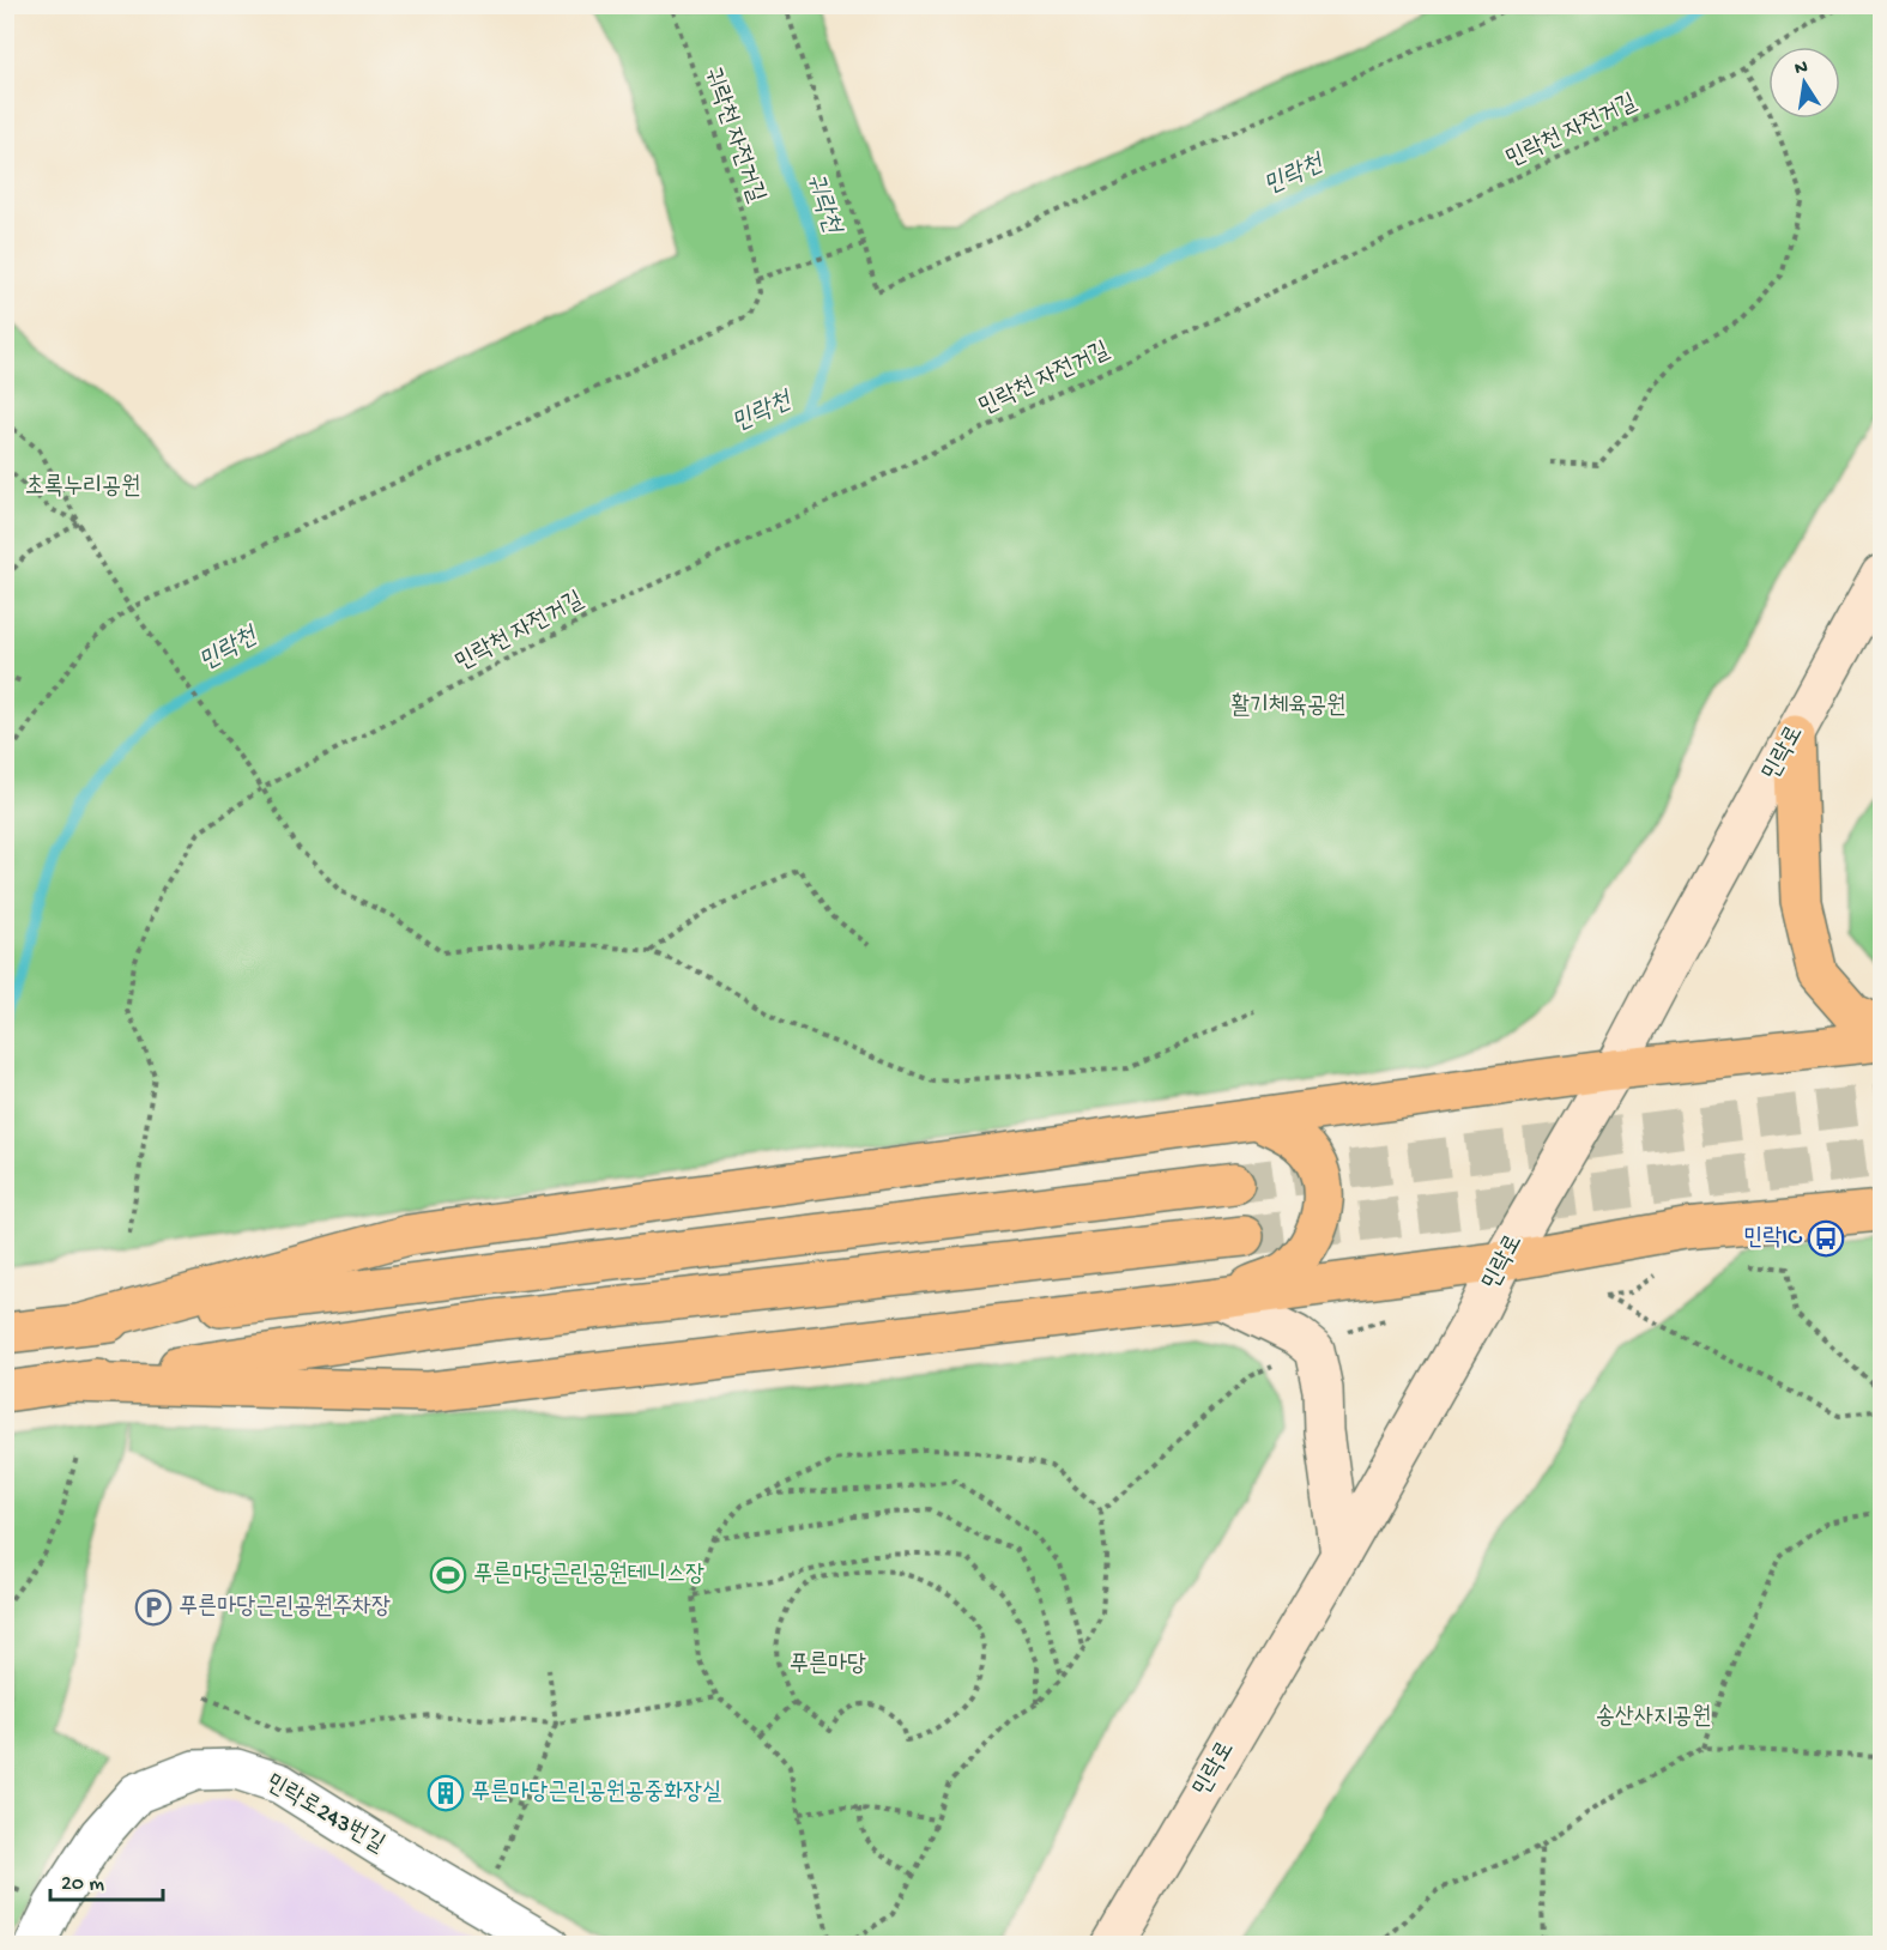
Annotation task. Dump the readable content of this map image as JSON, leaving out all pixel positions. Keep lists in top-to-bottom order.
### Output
{
  "streets": {
    "main road": ["민락로"],
    "street": ["민락로243번길"],
    "path": ["민락천 자전거길", "귀락천 자전거길"]
  },
  "water": ["민락천", "귀락천"],
  "parks": [
    "초록누리공원",
    "활기체육공원",
    "푸른마당",
    "송산사지공원"
  ],
  "places": {
    "bus stop": ["민락IC"],
    "sports": ["푸른마당근린공원테니스장"],
    "parking": ["푸른마당근린공원주차장"],
    "building": ["푸른마당근린공원공중화장실"]
  },
  "scale_bar": "20 m",
  "north": "top"
}
